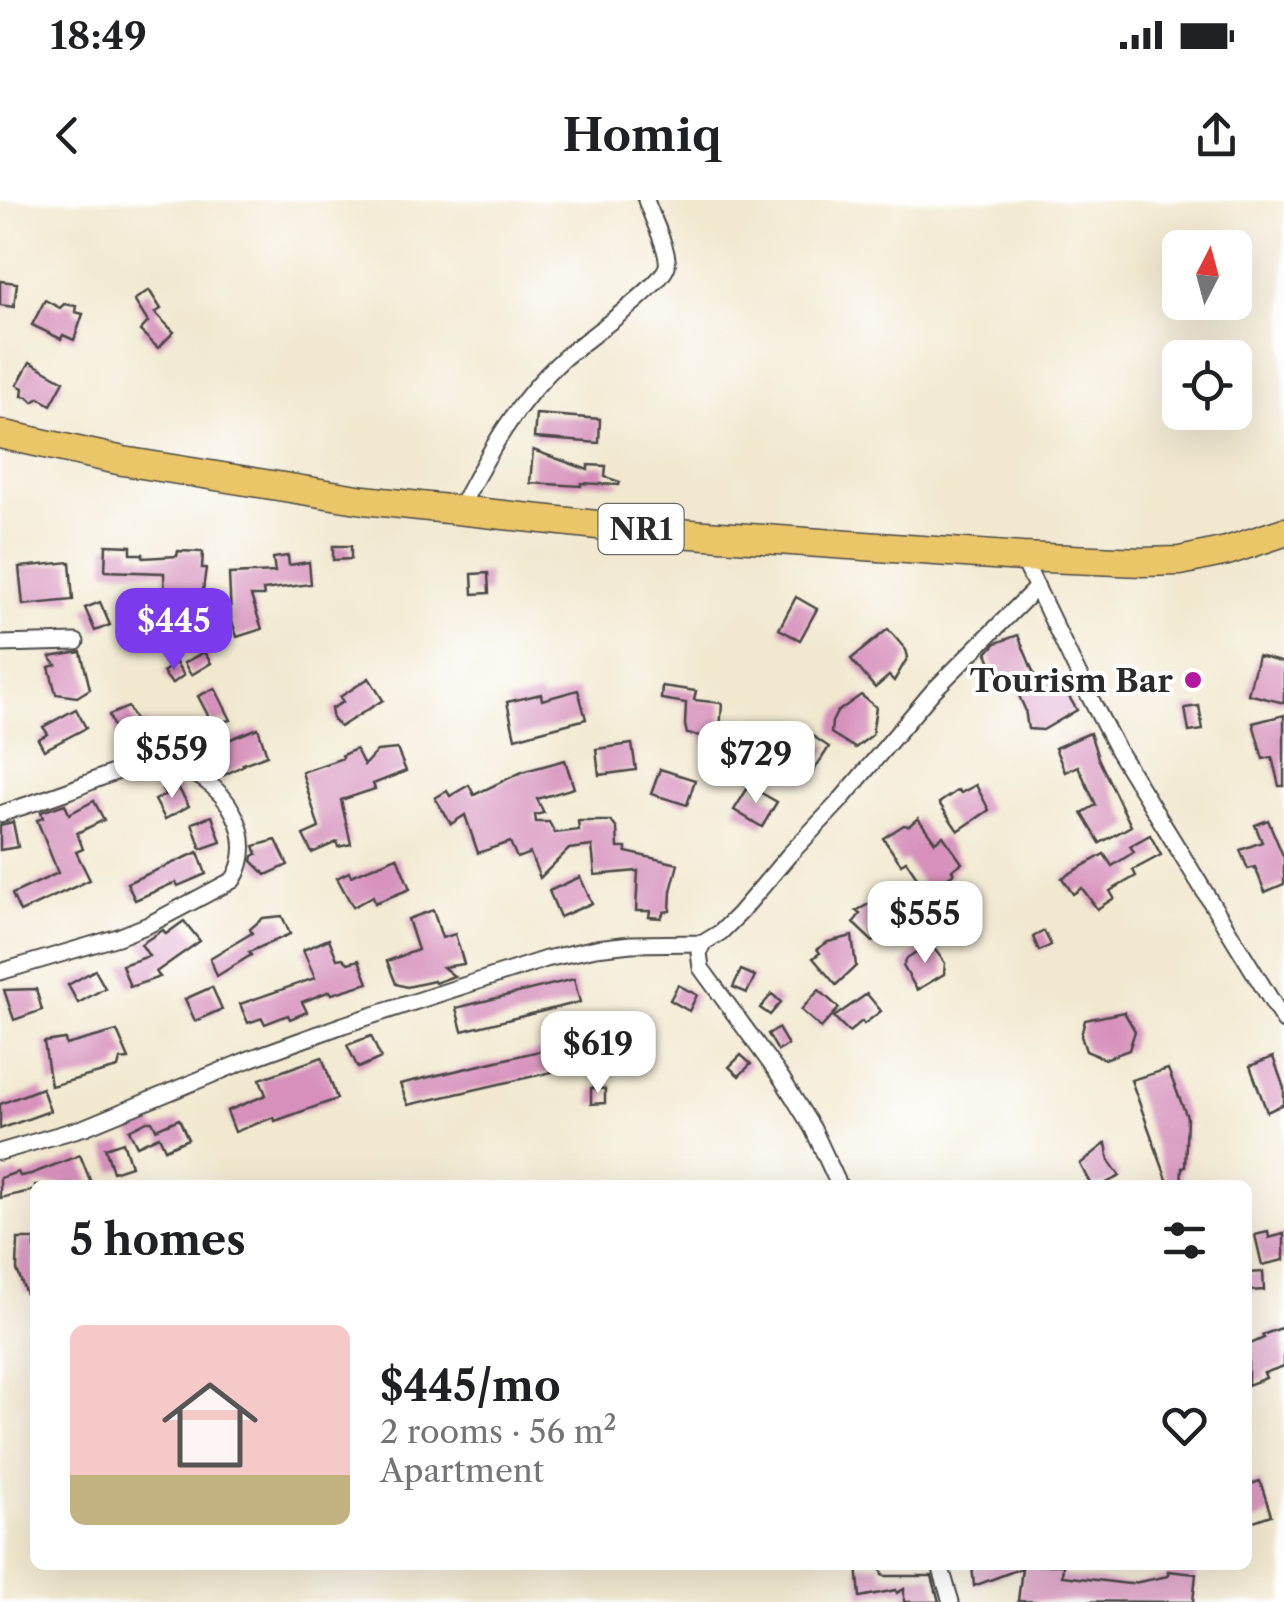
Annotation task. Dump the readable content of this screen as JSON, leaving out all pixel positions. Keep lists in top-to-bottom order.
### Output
{
  "streets": {
    "highway": ["NR1"]
  },
  "places": ["Tourism Bar"],
  "north": "top",
  "page": {
    "status": "18:49",
    "header": "Homiq",
    "price": [
      "$445",
      "$559",
      "$729",
      "$555",
      "$619"
    ],
    "heading": "5 homes",
    "list": [
      {
        "name": "$445/mo",
        "note": "2 rooms · 56 m² · Apartment"
      }
    ]
  }
}
